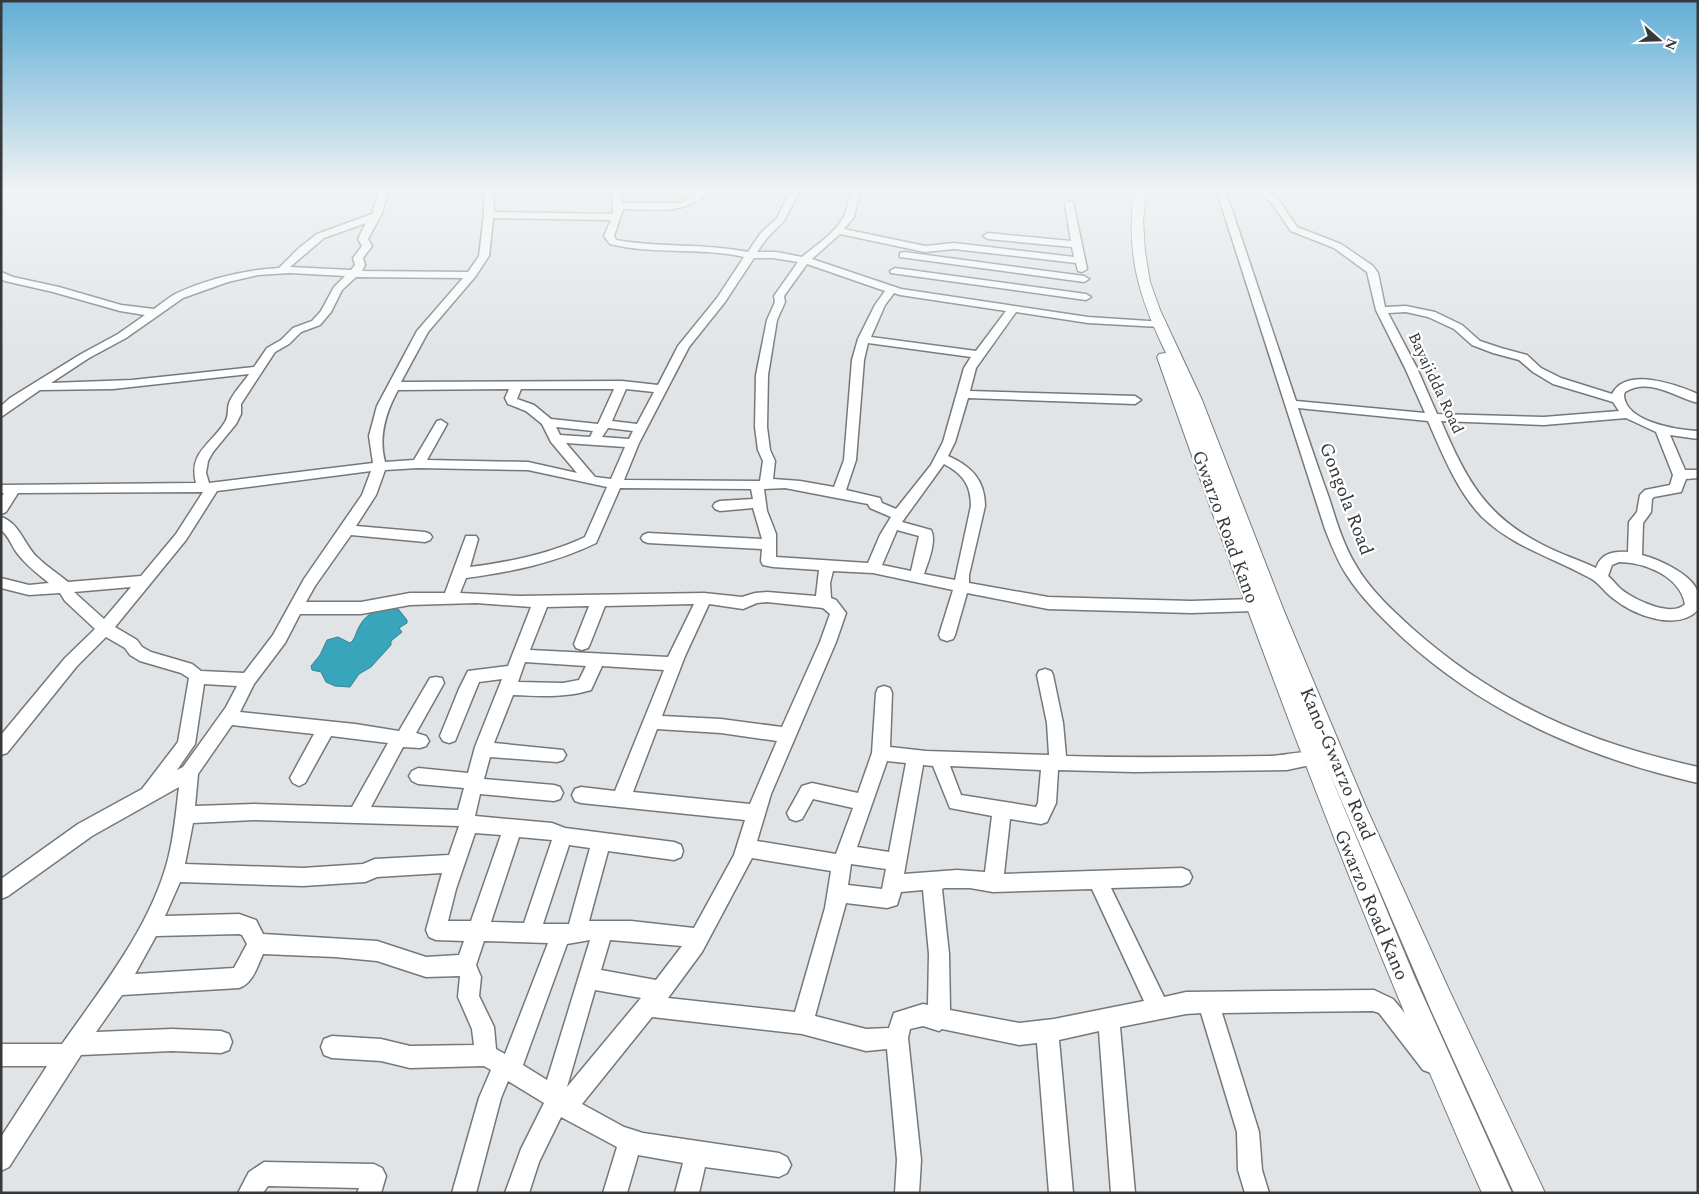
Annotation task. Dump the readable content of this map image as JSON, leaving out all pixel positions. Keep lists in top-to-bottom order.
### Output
{
  "streets": {
    "main road": ["Gwarzo Road Kano", "Kano-Gwarzo Road"],
    "street": ["Bayajidda Road", "Gongola Road"]
  },
  "crossings": [
    ["Gwarzo Road Kano", "Kano-Gwarzo Road"]
  ],
  "north": "right"
}
